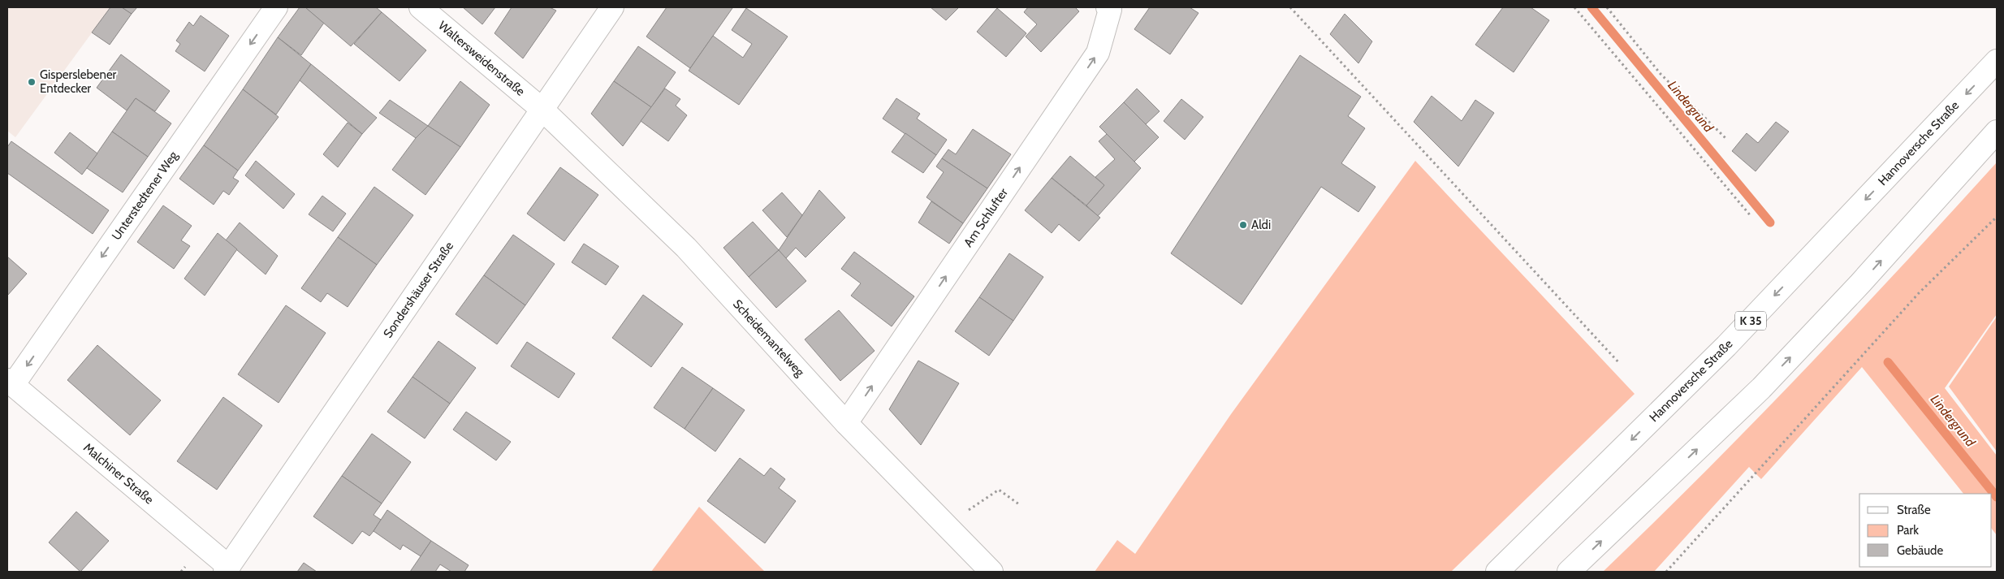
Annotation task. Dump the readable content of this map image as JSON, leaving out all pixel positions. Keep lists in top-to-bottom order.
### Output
{
  "streets": {
    "main road": [
      "Waltersweidenstraße",
      "Hannoversche Straße",
      "Unterstedtener Weg",
      "Am Schlufter",
      "Sondershäuser Straße",
      "K 35",
      "Scheidemantelweg",
      "Malchiner Straße"
    ]
  },
  "crossings": [
    ["Waltersweidenstraße", "Sondershäuser Straße"],
    ["Waltersweidenstraße", "Scheidemantelweg"],
    ["Unterstedtener Weg", "Malchiner Straße"],
    ["Am Schlufter", "Scheidemantelweg"],
    ["Sondershäuser Straße", "Scheidemantelweg"],
    ["Sondershäuser Straße", "Malchiner Straße"]
  ],
  "one_way": ["Unterstedtener Weg", "Am Schlufter"],
  "water": ["Lindergrund"],
  "places": ["Gisperslebener Entdecker", "Aldi"],
  "legend": ["Straße", "Park", "Gebäude"]
}
